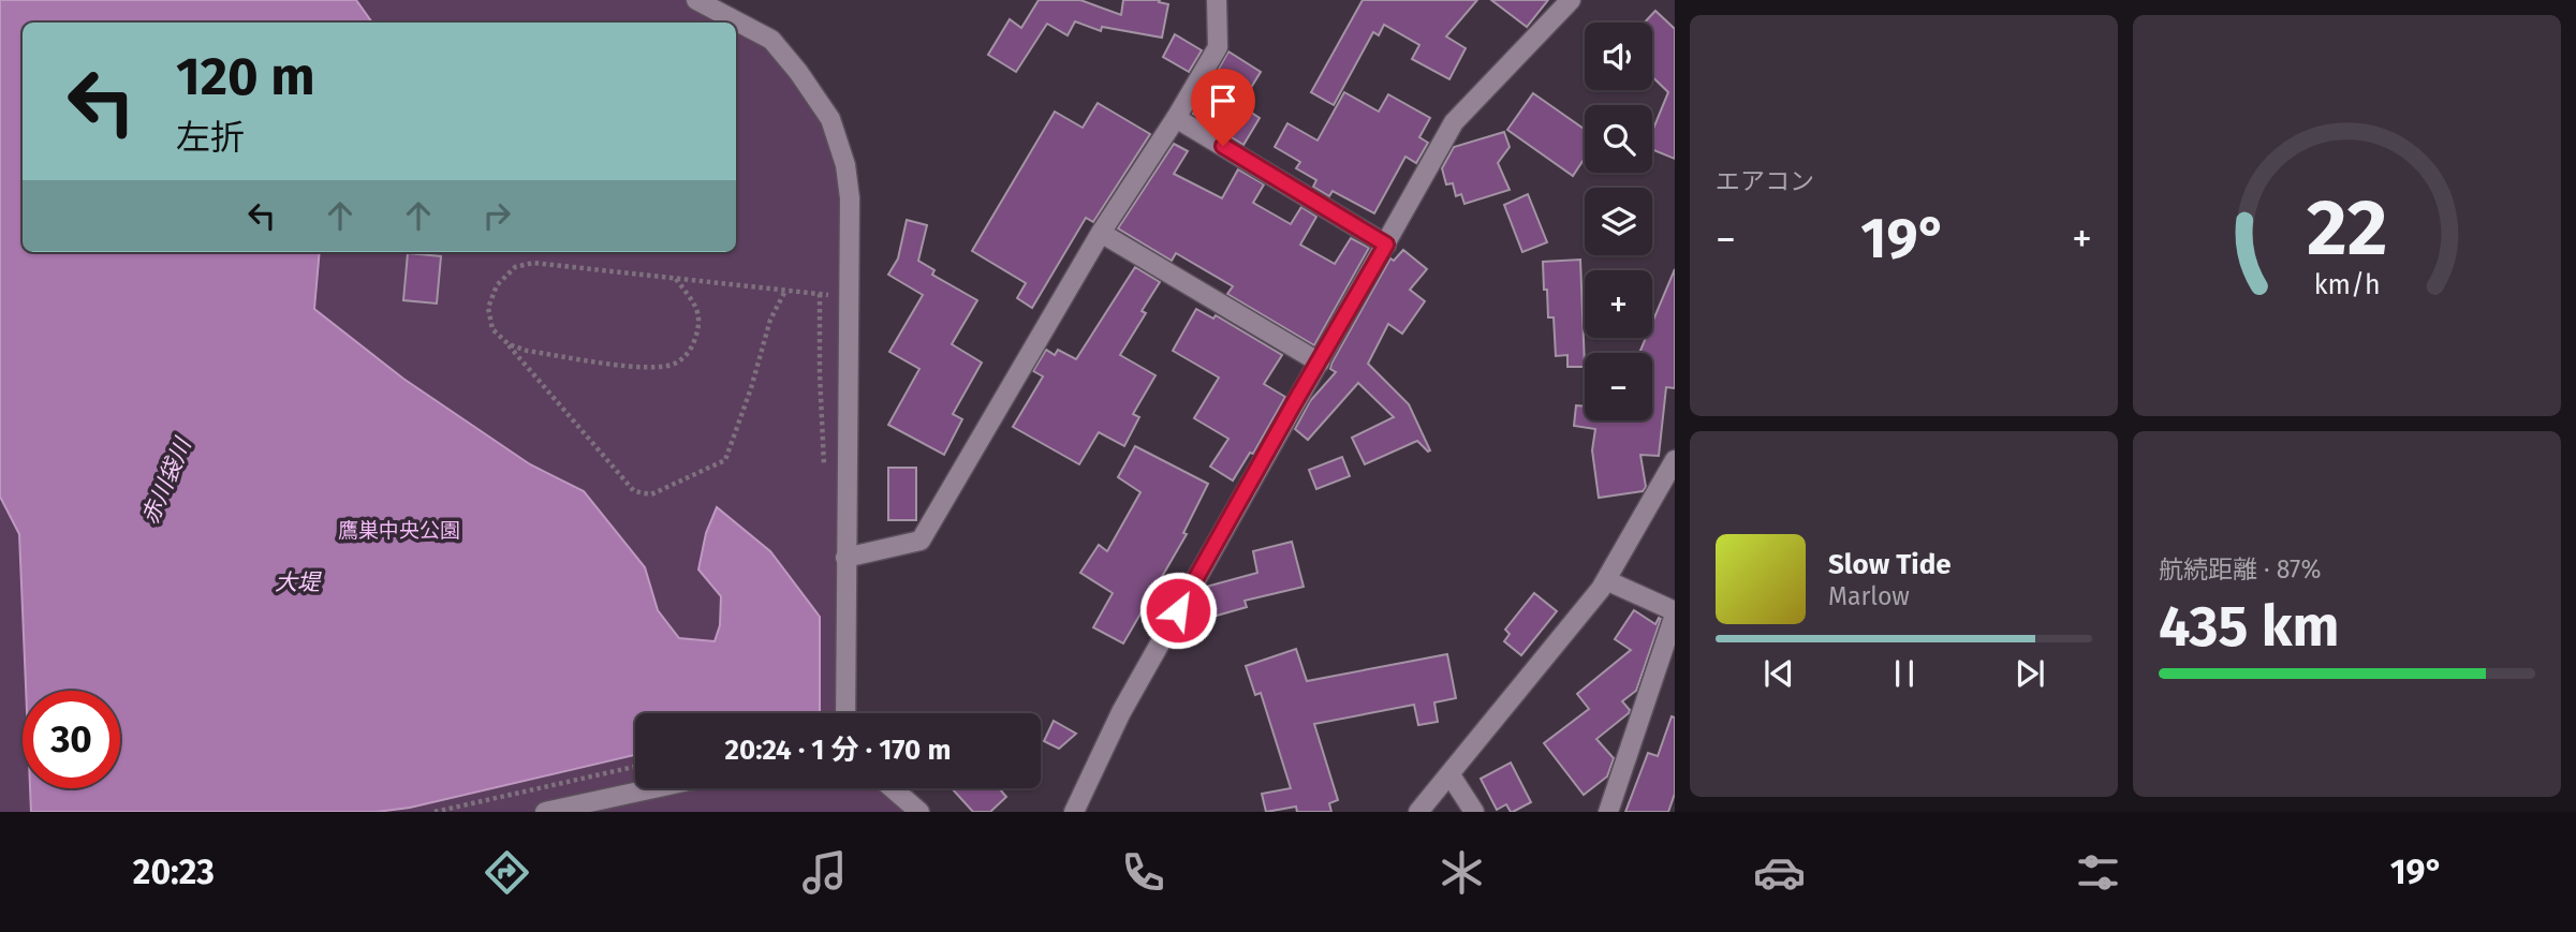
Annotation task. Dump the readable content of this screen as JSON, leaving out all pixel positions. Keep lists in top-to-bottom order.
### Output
{
  "water": ["赤川袋川", "大堤"],
  "parks": ["鷹巣中央公園"],
  "page": {
    "tile": [
      "エアコン",
      ["航続距離 · 87%", "435 km"]
    ],
    "map_buttons": ["+", "−"],
    "turn": ["120 m", "左折"],
    "heat": ["−", "19°", "+"],
    "song": ["Slow Tide", "Marlow"],
    "limit": "30",
    "trip": "20:24 · 1 分 · 170 m",
    "tabs": ["20:23", "19°"],
    "gauge": ["22", "km/h"]
  }
}
